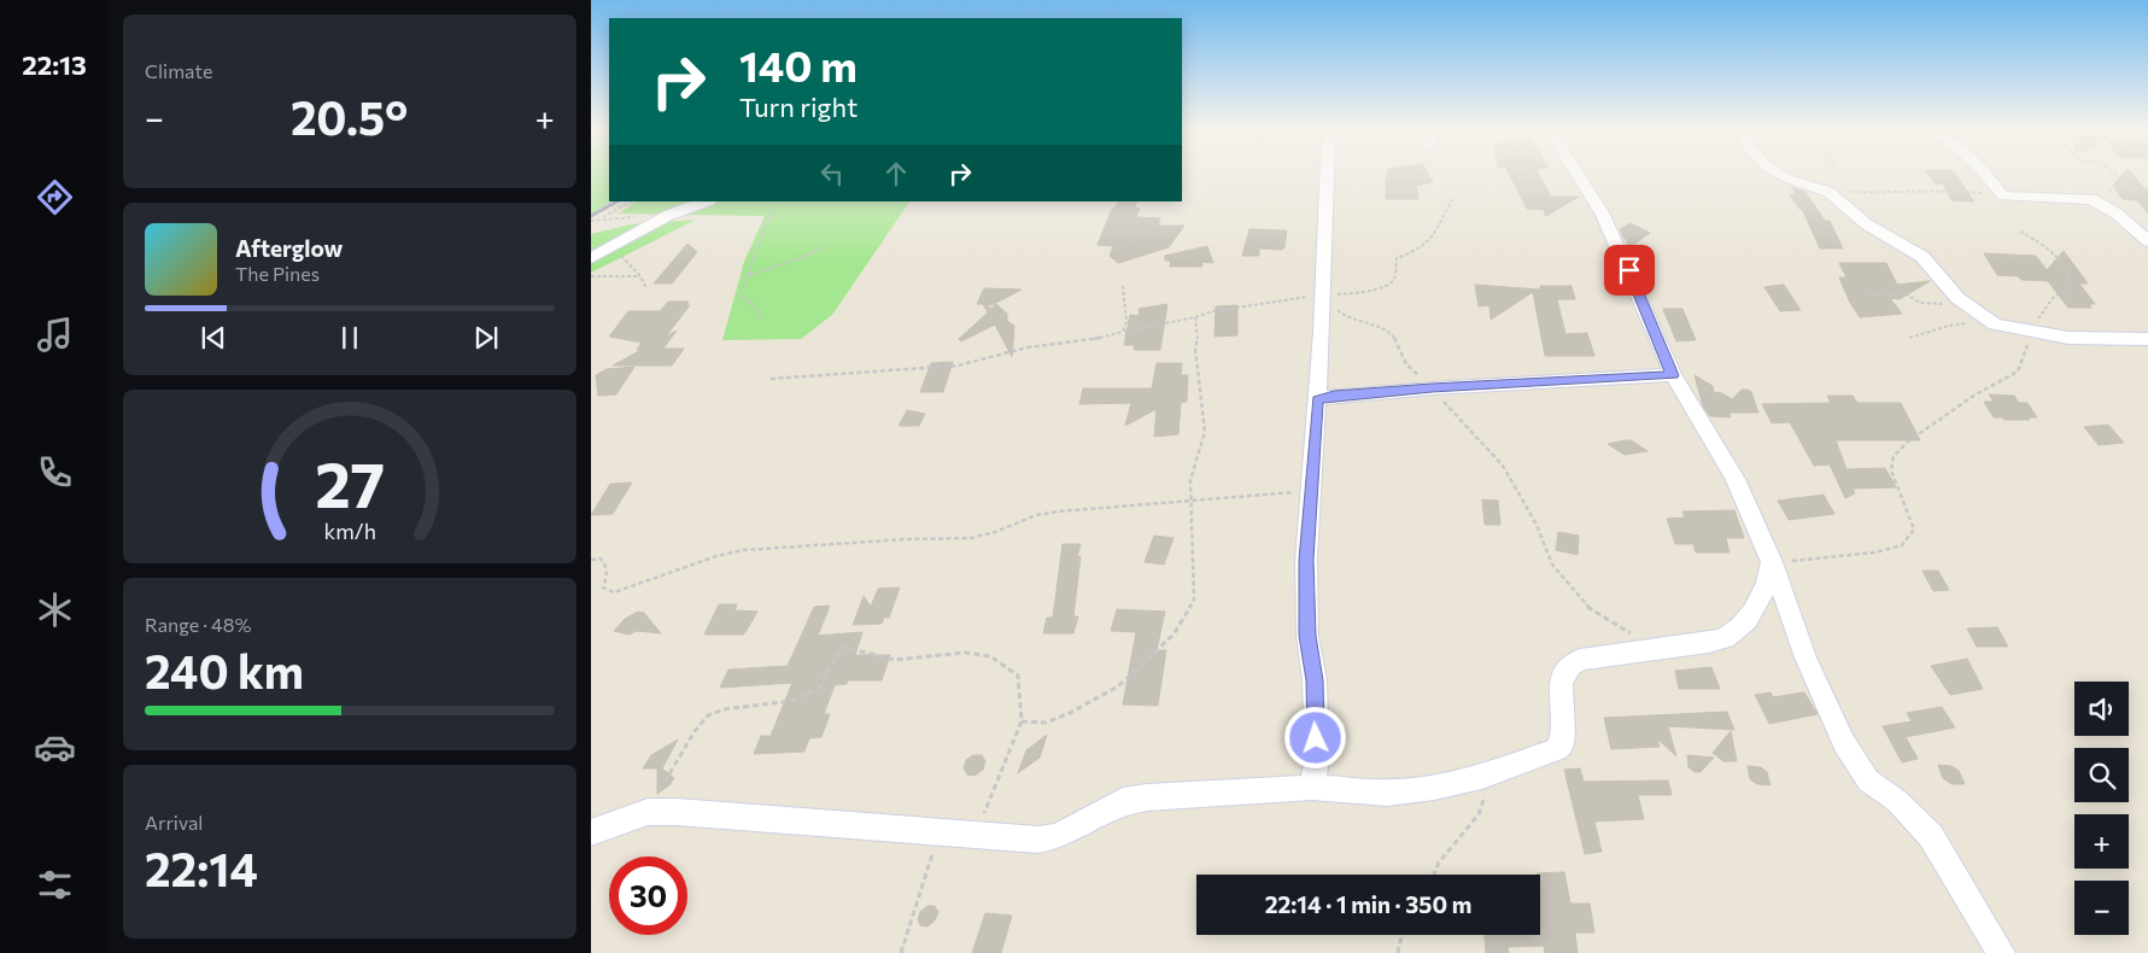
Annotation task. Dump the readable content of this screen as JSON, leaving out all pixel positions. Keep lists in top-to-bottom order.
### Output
{
  "page": {
    "tabs": "22:13",
    "tile": [
      "Climate",
      ["Range · 48%", "240 km"],
      ["Arrival", "22:14"]
    ],
    "turn": ["140 m", "Turn right"],
    "heat": ["−", "20.5°", "+"],
    "song": ["Afterglow", "The Pines"],
    "map_buttons": ["+", "−"],
    "limit": "30",
    "trip": "22:14 · 1 min · 350 m",
    "gauge": ["27", "km/h"]
  }
}
